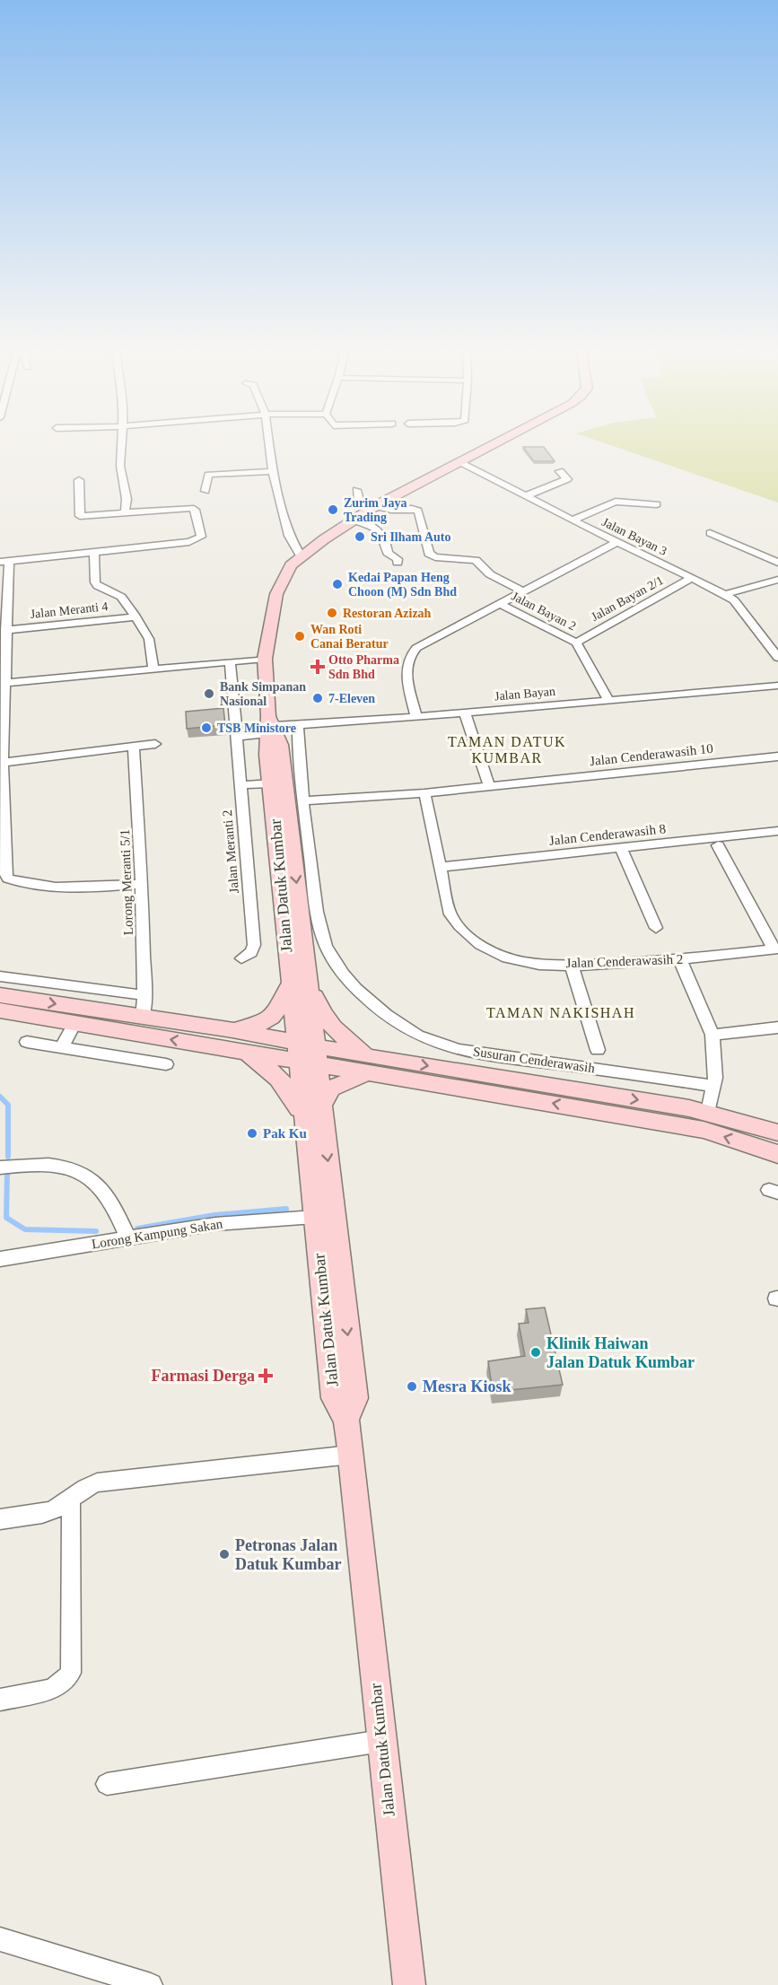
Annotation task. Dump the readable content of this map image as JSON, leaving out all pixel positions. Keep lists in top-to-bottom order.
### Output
{
  "streets": {
    "main road": ["Jalan Datuk Kumbar"],
    "street": [
      "Jalan Bayan 3",
      "Jalan Bayan 2/1",
      "Jalan Meranti 4",
      "Jalan Bayan 2",
      "Jalan Bayan",
      "Jalan Cenderawasih 10",
      "Jalan Cenderawasih 8",
      "Jalan Meranti 2",
      "Lorong Meranti 5/1",
      "Jalan Cenderawasih 2",
      "Susuran Cenderawasih",
      "Lorong Kampung Sakan"
    ]
  },
  "crossings": [
    ["Jalan Bayan 3", "Jalan Bayan 2/1"],
    ["Jalan Bayan 3", "Jalan Datuk Kumbar"],
    ["Jalan Bayan 2/1", "Jalan Bayan 2"],
    ["Jalan Bayan 2", "Jalan Bayan"],
    ["Jalan Bayan", "Jalan Meranti 2"],
    ["Jalan Bayan", "Jalan Datuk Kumbar"],
    ["Jalan Bayan", "Susuran Cenderawasih"],
    ["Jalan Cenderawasih 10", "Jalan Cenderawasih 2"],
    ["Jalan Cenderawasih 10", "Susuran Cenderawasih"],
    ["Jalan Cenderawasih 8", "Jalan Cenderawasih 2"],
    ["Jalan Datuk Kumbar", "Lorong Kampung Sakan"]
  ],
  "districts": ["TAMAN DATUK KUMBAR", "TAMAN NAKISHAH"],
  "places": {
    "other": [
      "Zurim Jaya Trading",
      "Sri Ilham Auto",
      "Kedai Papan Heng Choon (M) Sdn Bhd",
      "Restoran Azizah",
      "Wan Roti Canai Beratur",
      "Bank Simpanan Nasional",
      "7-Eleven",
      "TSB Ministore",
      "Pak Ku",
      "Klinik Haiwan Jalan Datuk Kumbar",
      "Mesra Kiosk",
      "Petronas Jalan Datuk Kumbar"
    ],
    "health": ["Otto Pharma Sdn Bhd", "Farmasi Derga"]
  }
}
